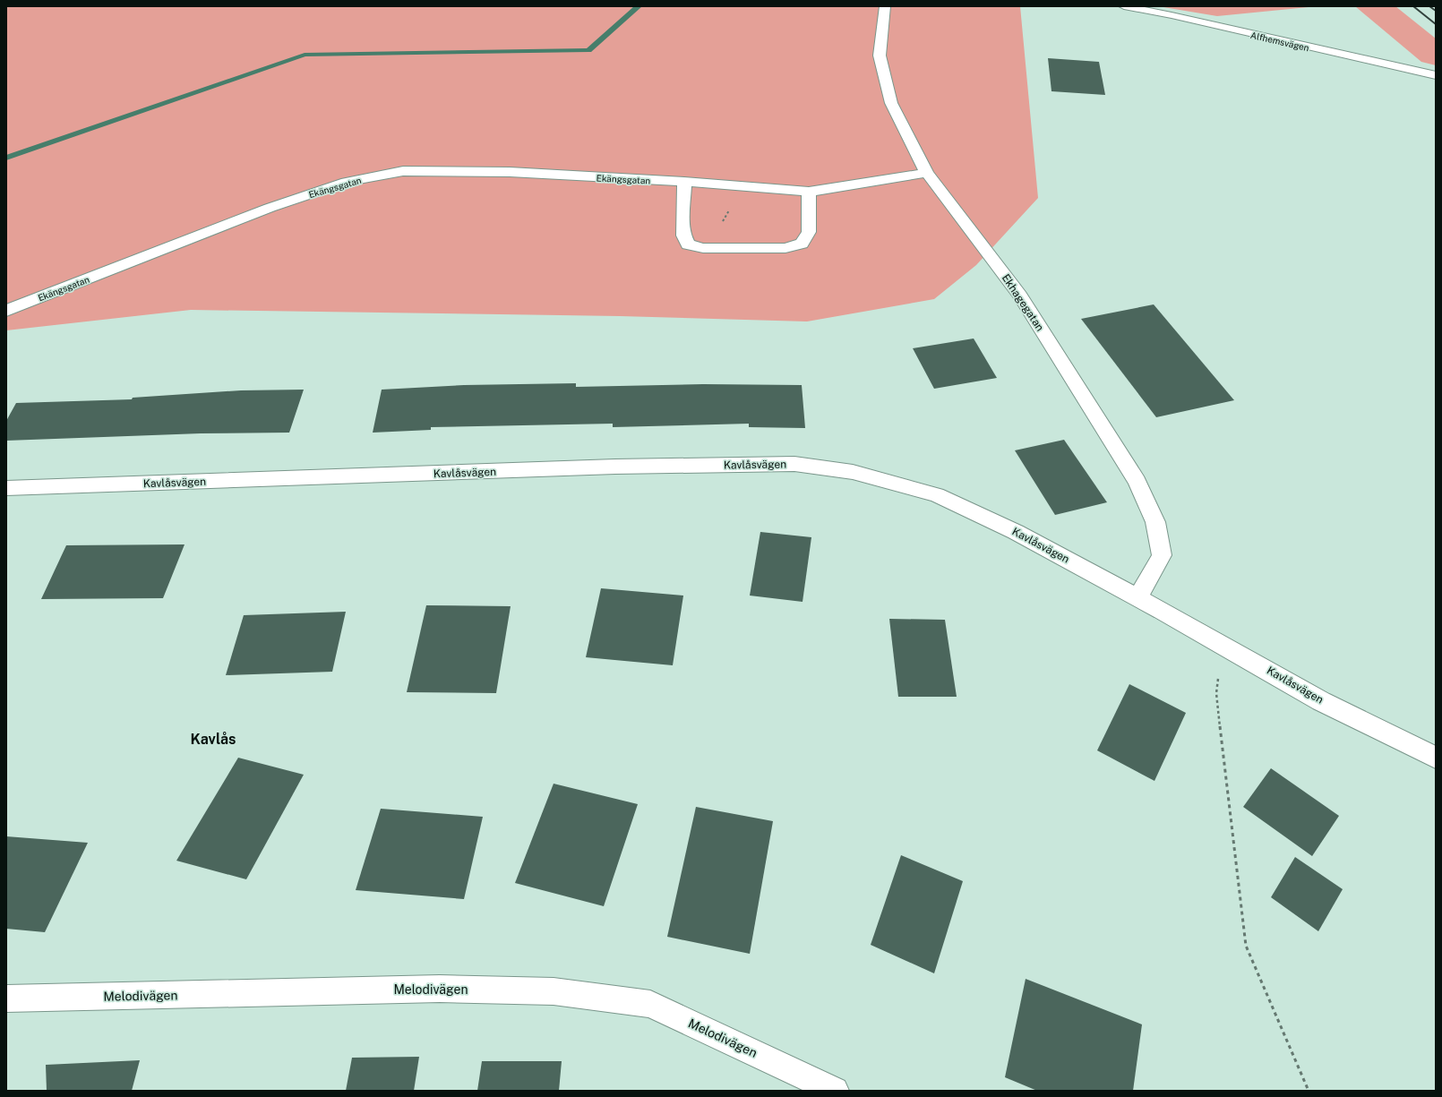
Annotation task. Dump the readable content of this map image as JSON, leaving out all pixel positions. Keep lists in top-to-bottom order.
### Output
{
  "streets": {
    "street": [
      "Ekängsgatan",
      "Ekhagegatan",
      "Kavlåsvägen",
      "Melodivägen"
    ],
    "lane": ["Alfhemsvägen"]
  },
  "crossings": [
    ["Ekängsgatan", "Ekhagegatan"],
    ["Ekhagegatan", "Kavlåsvägen"]
  ],
  "districts": ["Kavlås"]
}
